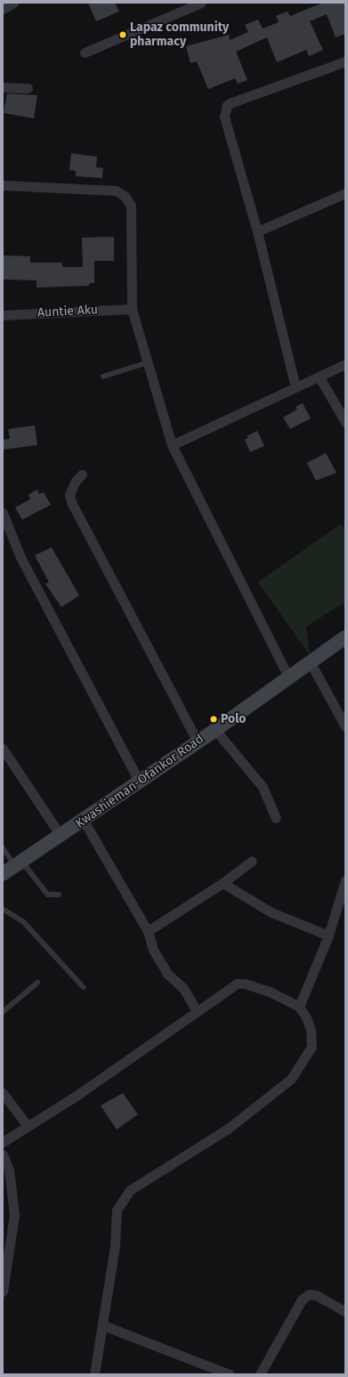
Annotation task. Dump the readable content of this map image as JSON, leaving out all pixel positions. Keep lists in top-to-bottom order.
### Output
{
  "streets": {
    "main road": ["Kwashieman-Ofankor Road"],
    "street": ["Auntie Aku"]
  },
  "places": ["Lapaz community pharmacy", "Polo"]
}
